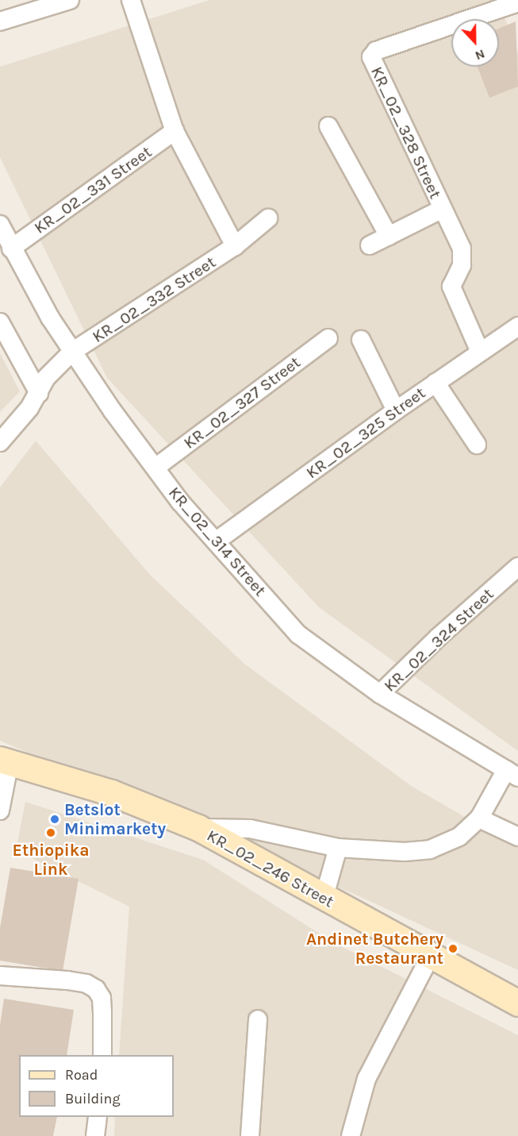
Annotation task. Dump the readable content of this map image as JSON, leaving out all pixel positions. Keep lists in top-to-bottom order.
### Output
{
  "streets": {
    "street": [
      "KR_02_328 Street",
      "KR_02_331 Street",
      "KR_02_332 Street",
      "KR_02_327 Street",
      "KR_02_325 Street",
      "KR_02_314 Street",
      "KR_02_324 Street",
      "KR_02_246 Street"
    ]
  },
  "crossings": [
    ["KR_02_328 Street", "KR_02_325 Street"],
    ["KR_02_331 Street", "KR_02_314 Street"],
    ["KR_02_332 Street", "KR_02_314 Street"],
    ["KR_02_327 Street", "KR_02_314 Street"],
    ["KR_02_325 Street", "KR_02_314 Street"],
    ["KR_02_314 Street", "KR_02_324 Street"]
  ],
  "places": ["Betslot Minimarkety", "Ethiopika Link", "Andinet Butchery Restaurant"],
  "legend": ["Road", "Building"],
  "north": "bottom"
}
